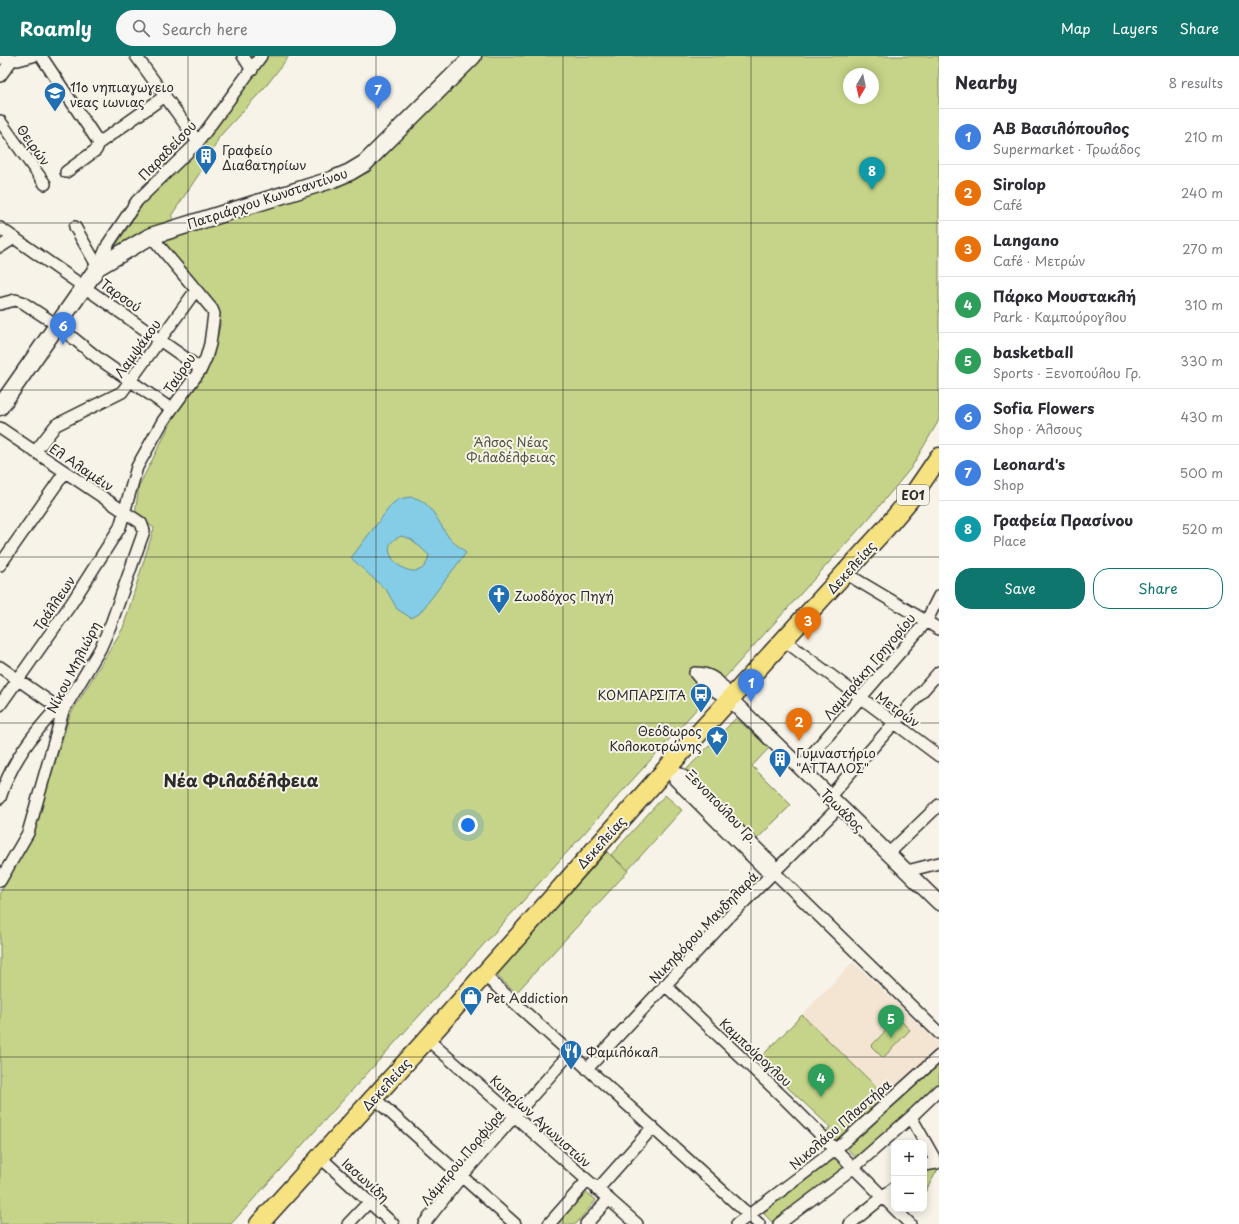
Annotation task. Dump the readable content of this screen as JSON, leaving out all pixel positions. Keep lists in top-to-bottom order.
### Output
{
  "streets": {
    "main road": ["Πατριάρχου Κωνσταντίνου", "ΕΟ1", "Δεκελείας"],
    "street": [
      "Θειρών",
      "Παραδείσου",
      "Ταρσού",
      "Λαμψάκου",
      "Ταύρου",
      "Ελ Αλαμέιν",
      "Τράλλεων",
      "Λαμπράκη Γρηγορίου",
      "Νίκου Μηλιώρη",
      "Μετρών",
      "Ξενoπούλου Γρ.",
      "Τρωάδος",
      "Νικηφόρου Μανδηλαρά",
      "Καμπούρογλου",
      "Κυπρίων Αγωνιστών",
      "Νικολάου Πλαστήρα",
      "Λάμπρου Πορφύρα",
      "Ιασωνίδη"
    ]
  },
  "crossings": [
    ["Παραδείσου", "Πατριάρχου Κωνσταντίνου"],
    ["Πατριάρχου Κωνσταντίνου", "Ταρσού"],
    ["Πατριάρχου Κωνσταντίνου", "Ταύρου"],
    ["Ταρσού", "Λαμψάκου"],
    ["Ταρσού", "Ταύρου"],
    ["Λαμψάκου", "Ταύρου"],
    ["Λαμψάκου", "Ελ Αλαμέιν"],
    ["Ταύρου", "Ελ Αλαμέιν"],
    ["Ταύρου", "Τράλλεων"],
    ["Ελ Αλαμέιν", "Τράλλεων"],
    ["Ελ Αλαμέιν", "Νίκου Μηλιώρη"],
    ["Δεκελείας", "Μετρών"],
    ["Δεκελείας", "Ξενoπούλου Γρ."],
    ["Δεκελείας", "Τρωάδος"],
    ["Δεκελείας", "Κυπρίων Αγωνιστών"],
    ["Δεκελείας", "Ιασωνίδη"],
    ["Λαμπράκη Γρηγορίου", "Μετρών"],
    ["Λαμπράκη Γρηγορίου", "Τρωάδος"],
    ["Ξενoπούλου Γρ.", "Νικηφόρου Μανδηλαρά"],
    ["Τρωάδος", "Νικηφόρου Μανδηλαρά"],
    ["Νικηφόρου Μανδηλαρά", "Καμπούρογλου"],
    ["Καμπούρογλου", "Νικολάου Πλαστήρα"],
    ["Κυπρίων Αγωνιστών", "Λάμπρου Πορφύρα"]
  ],
  "districts": ["Νέα Φιλαδέλφεια"],
  "parks": ["Άλσος Νέας Φιλαδέλφειας"],
  "places": {
    "school or university": ["11ο νηπιαγωγειο νεας ιωνιας"],
    "building": ["Γραφείο Διαβατηρίων", "Γυμναστήριο \"ΑΤΤΑΛΟΣ\""],
    "church": ["Ζωοδόχος Πηγή"],
    "bus stop": ["ΚΟΜΠΑΡΣΙΤΑ"],
    "place": ["Θεόδωρος Κολοκοτρώνης"],
    "shop": ["Pet Addiction"],
    "restaurant": ["Φαμιλόκαλ"]
  },
  "north": "bottom",
  "page": {
    "header": "Roamly",
    "search": "Search here",
    "nav": ["Map", "Layers", "Share"],
    "heading": ["Nearby", "8 results"],
    "pins": [
      "7",
      "8",
      "6",
      "3",
      "1",
      "2",
      "5",
      "4"
    ],
    "list": [
      {
        "mark": "1",
        "name": "ΑΒ Βασιλόπουλος",
        "note": "Supermarket · Τρωάδος",
        "value": "210 m"
      },
      {
        "mark": "2",
        "name": "Sirolop",
        "note": "Café",
        "value": "240 m"
      },
      {
        "mark": "3",
        "name": "Langano",
        "note": "Café · Μετρών",
        "value": "270 m"
      },
      {
        "mark": "4",
        "name": "Πάρκο Μουστακλή",
        "note": "Park · Καμπούρογλου",
        "value": "310 m"
      },
      {
        "mark": "5",
        "name": "basketball",
        "note": "Sports · Ξενoπούλου Γρ.",
        "value": "330 m"
      },
      {
        "mark": "6",
        "name": "Sofia Flowers",
        "note": "Shop · Άλσους",
        "value": "430 m"
      },
      {
        "mark": "7",
        "name": "Leonard's",
        "note": "Shop",
        "value": "500 m"
      },
      {
        "mark": "8",
        "name": "Γραφεία Πρασίνου",
        "note": "Place",
        "value": "520 m"
      }
    ],
    "buttons": ["Save", "Share"],
    "map_buttons": ["+", "−"]
  }
}
